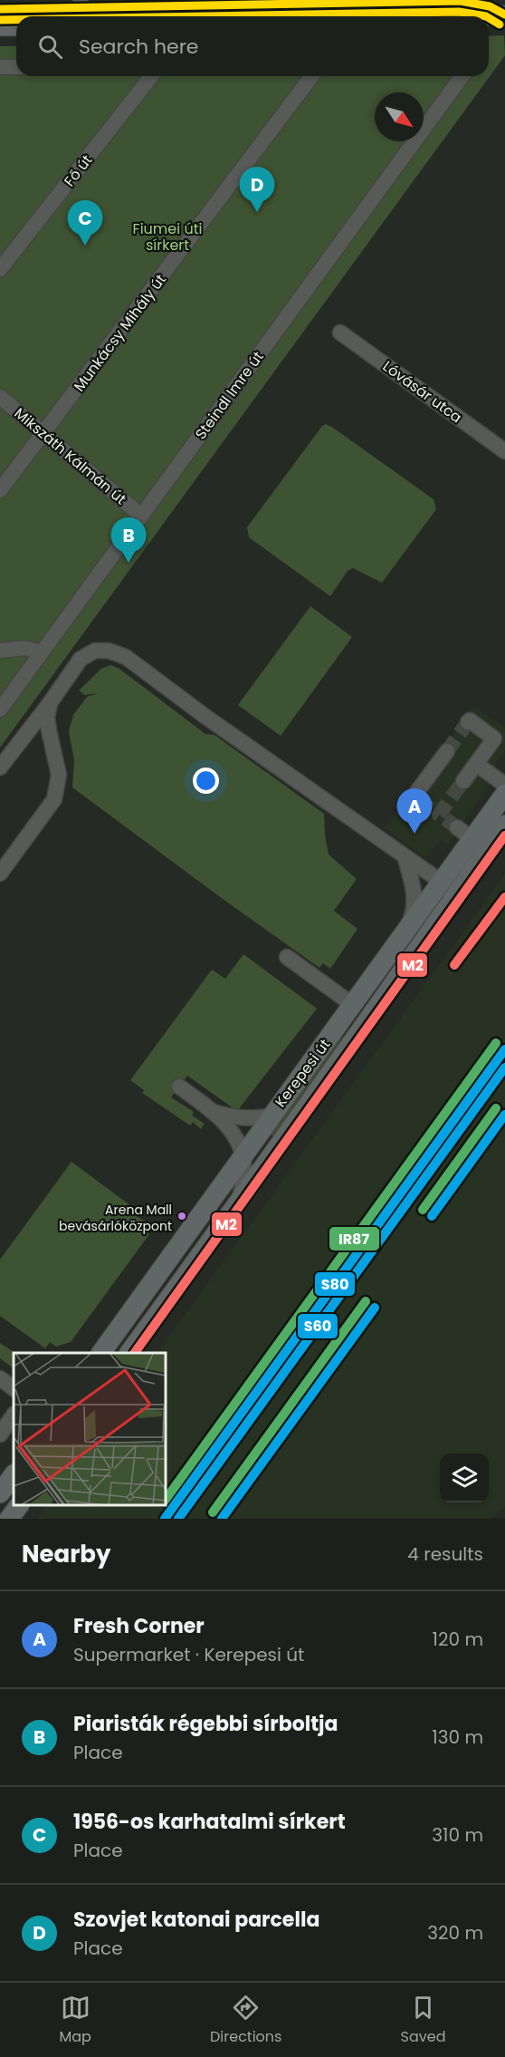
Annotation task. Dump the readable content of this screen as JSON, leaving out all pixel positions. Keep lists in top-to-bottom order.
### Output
{
  "streets": {
    "main road": ["Kerepesi út"],
    "street": [
      "Fő út",
      "Munkácsy Mihály út",
      "Lóvásár utca",
      "Steindl Imre út",
      "Mikszáth Kálmán út"
    ]
  },
  "crossings": [
    ["Munkácsy Mihály út", "Mikszáth Kálmán út"],
    ["Steindl Imre út", "Mikszáth Kálmán út"]
  ],
  "parks": ["Fiumei úti sírkert"],
  "places": ["Arena Mall bevásárlóközpont"],
  "lines": [
    "transit line M2",
    "transit line IR87",
    "transit line S80",
    "transit line S60"
  ],
  "north": "bottom right",
  "page": {
    "search": "Search here",
    "pins": [
      "D",
      "C",
      "B",
      "A"
    ],
    "heading": ["Nearby", "4 results"],
    "list": [
      {
        "mark": "A",
        "name": "Fresh Corner",
        "note": "Supermarket · Kerepesi út",
        "value": "120 m"
      },
      {
        "mark": "B",
        "name": "Piaristák régebbi sírboltja",
        "note": "Place",
        "value": "130 m"
      },
      {
        "mark": "C",
        "name": "1956-os karhatalmi sírkert",
        "note": "Place",
        "value": "310 m"
      },
      {
        "mark": "D",
        "name": "Szovjet katonai parcella",
        "note": "Place",
        "value": "320 m"
      }
    ],
    "nav": ["Map", "Directions", "Saved"]
  }
}
